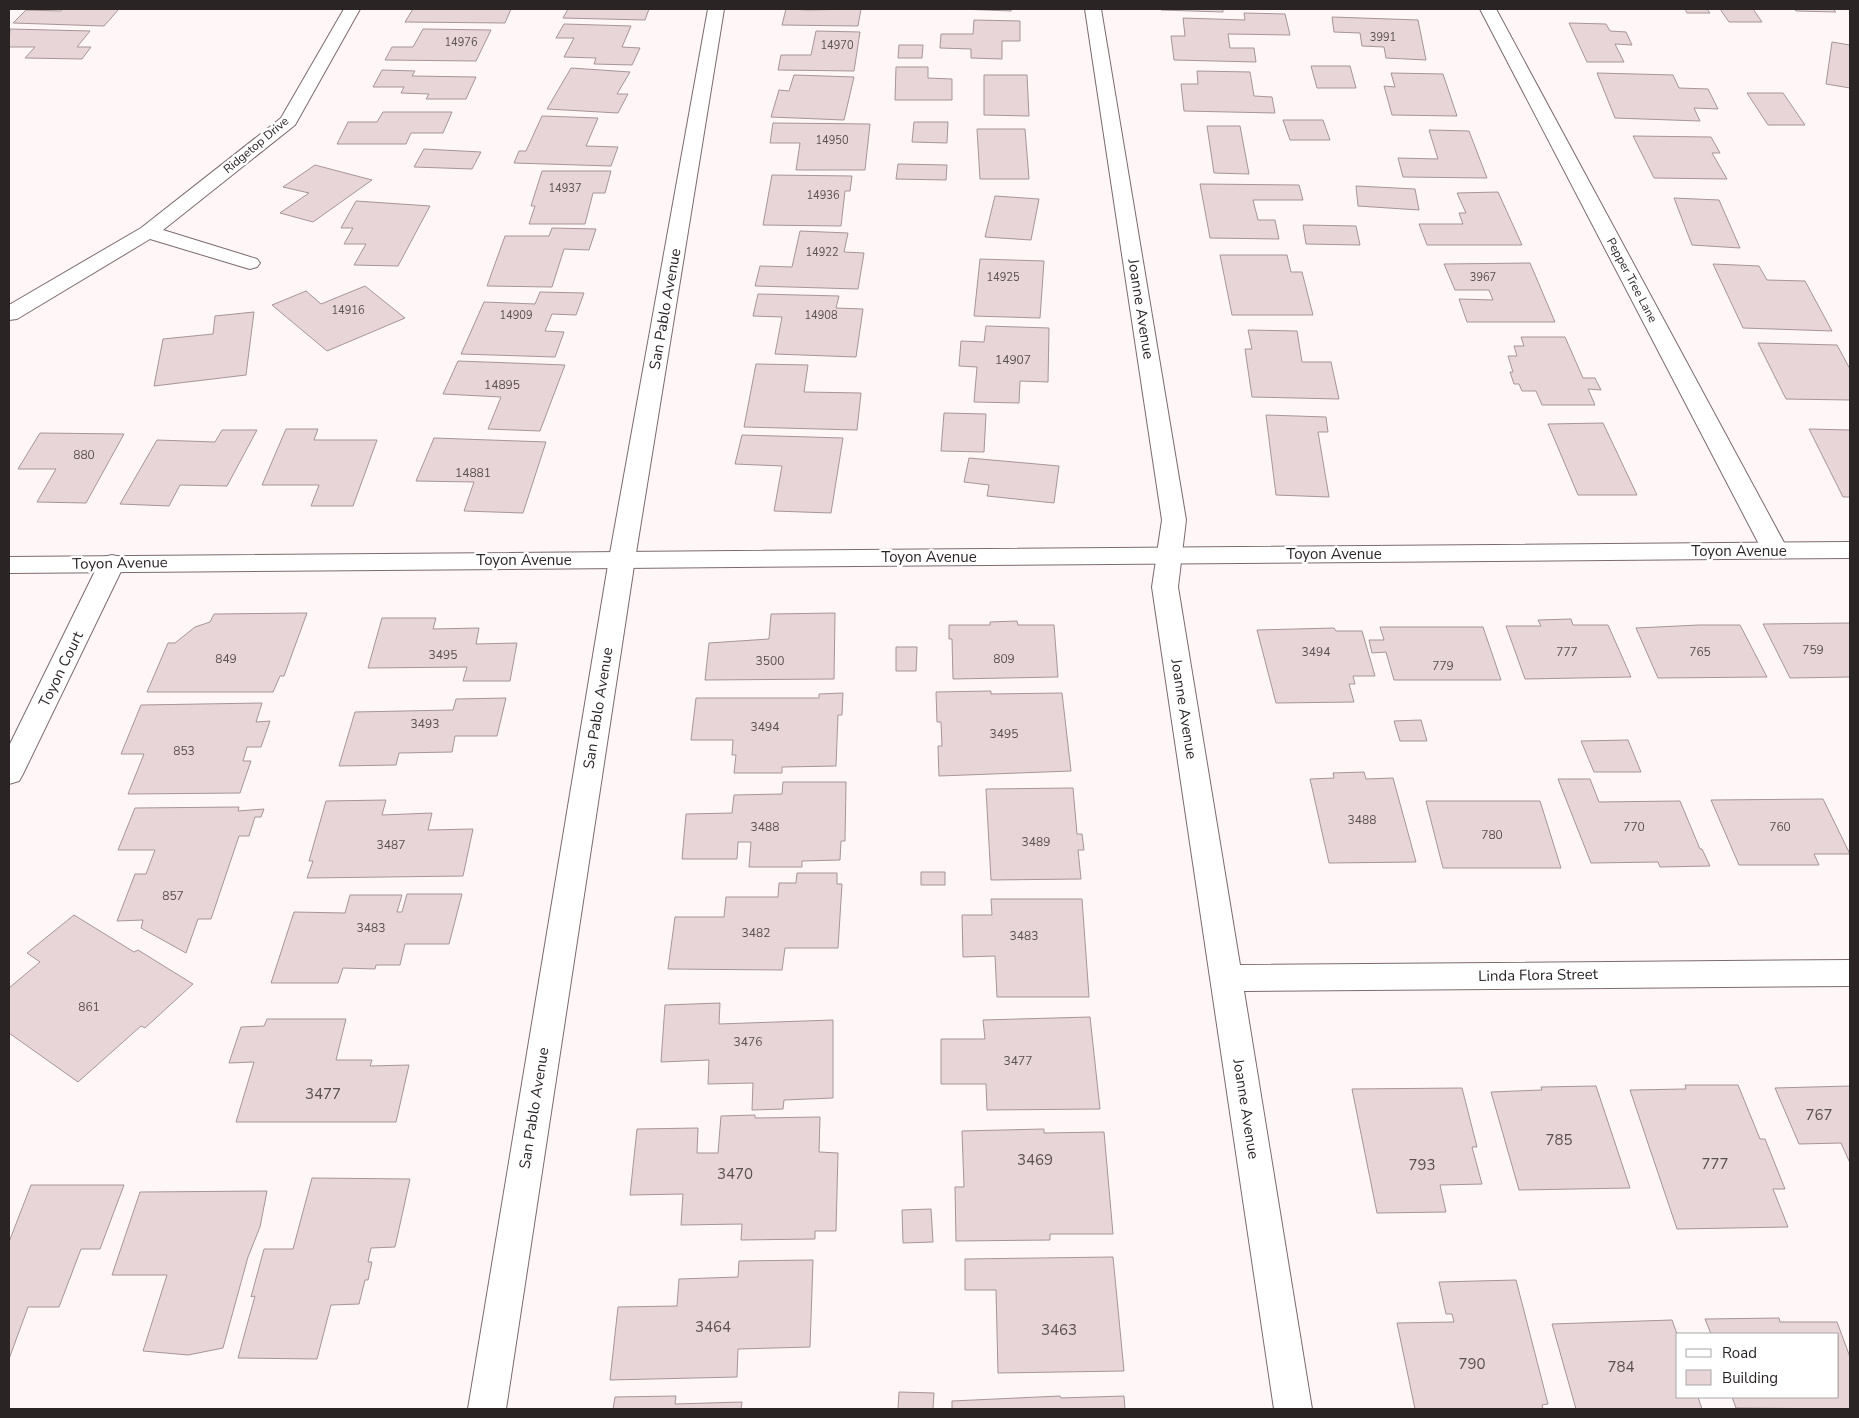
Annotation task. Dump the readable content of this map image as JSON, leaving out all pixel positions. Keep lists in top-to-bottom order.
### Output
{
  "streets": {
    "street": [
      "Ridgetop Drive",
      "Pepper Tree Lane",
      "San Pablo Avenue",
      "Joanne Avenue",
      "Toyon Avenue",
      "Toyon Court",
      "Linda Flora Street"
    ]
  },
  "crossings": [
    ["Pepper Tree Lane", "Toyon Avenue"],
    ["San Pablo Avenue", "Toyon Avenue"],
    ["Joanne Avenue", "Toyon Avenue"],
    ["Joanne Avenue", "Linda Flora Street"],
    ["Toyon Avenue", "Toyon Court"]
  ],
  "house_numbers": [
    "3991",
    "14976",
    "14970",
    "14950",
    "14937",
    "14936",
    "14922",
    "14925",
    "3967",
    "14916",
    "14909",
    "14908",
    "14907",
    "14895",
    "880",
    "14881",
    "759",
    "3494",
    "777",
    "765",
    "3495",
    "849",
    "809",
    "3500",
    "779",
    "3493",
    "3494",
    "3495",
    "853",
    "3488",
    "3488",
    "770",
    "760",
    "780",
    "3489",
    "3487",
    "857",
    "3483",
    "3482",
    "3483",
    "861",
    "3476",
    "3477",
    "3477",
    "767",
    "785",
    "3469",
    "777",
    "793",
    "3470",
    "3464",
    "3463",
    "790",
    "784"
  ],
  "legend": ["Road", "Building"]
}
